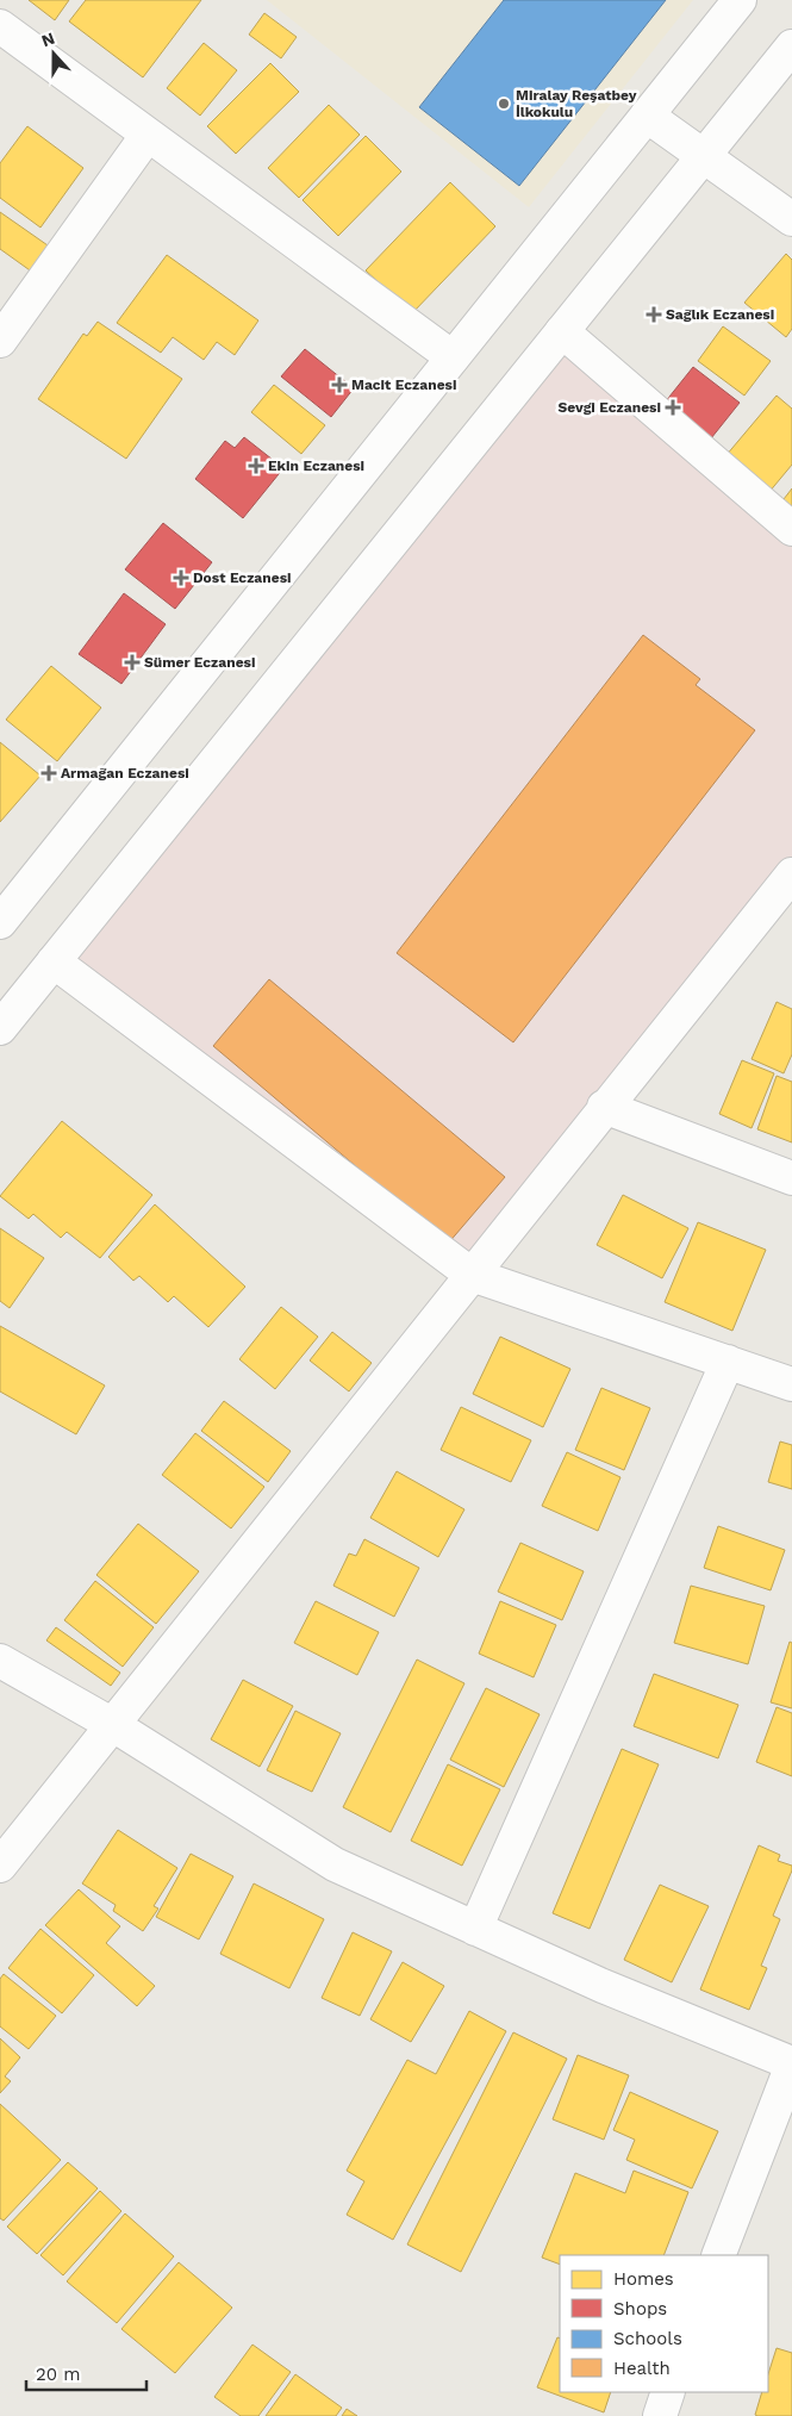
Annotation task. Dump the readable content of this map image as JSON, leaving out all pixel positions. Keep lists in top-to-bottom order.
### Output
{
  "places": {
    "other": ["Miralay Reşatbey İlkokulu"],
    "health": [
      "Sağlık Eczanesi",
      "Macit Eczanesi",
      "Sevgi Eczanesi",
      "Ekin Eczanesi",
      "Dost Eczanesi",
      "Sümer Eczanesi",
      "Armağan Eczanesi"
    ]
  },
  "legend": [
    "Homes",
    "Shops",
    "Schools",
    "Health"
  ],
  "scale_bar": "20 m",
  "north": "top"
}
